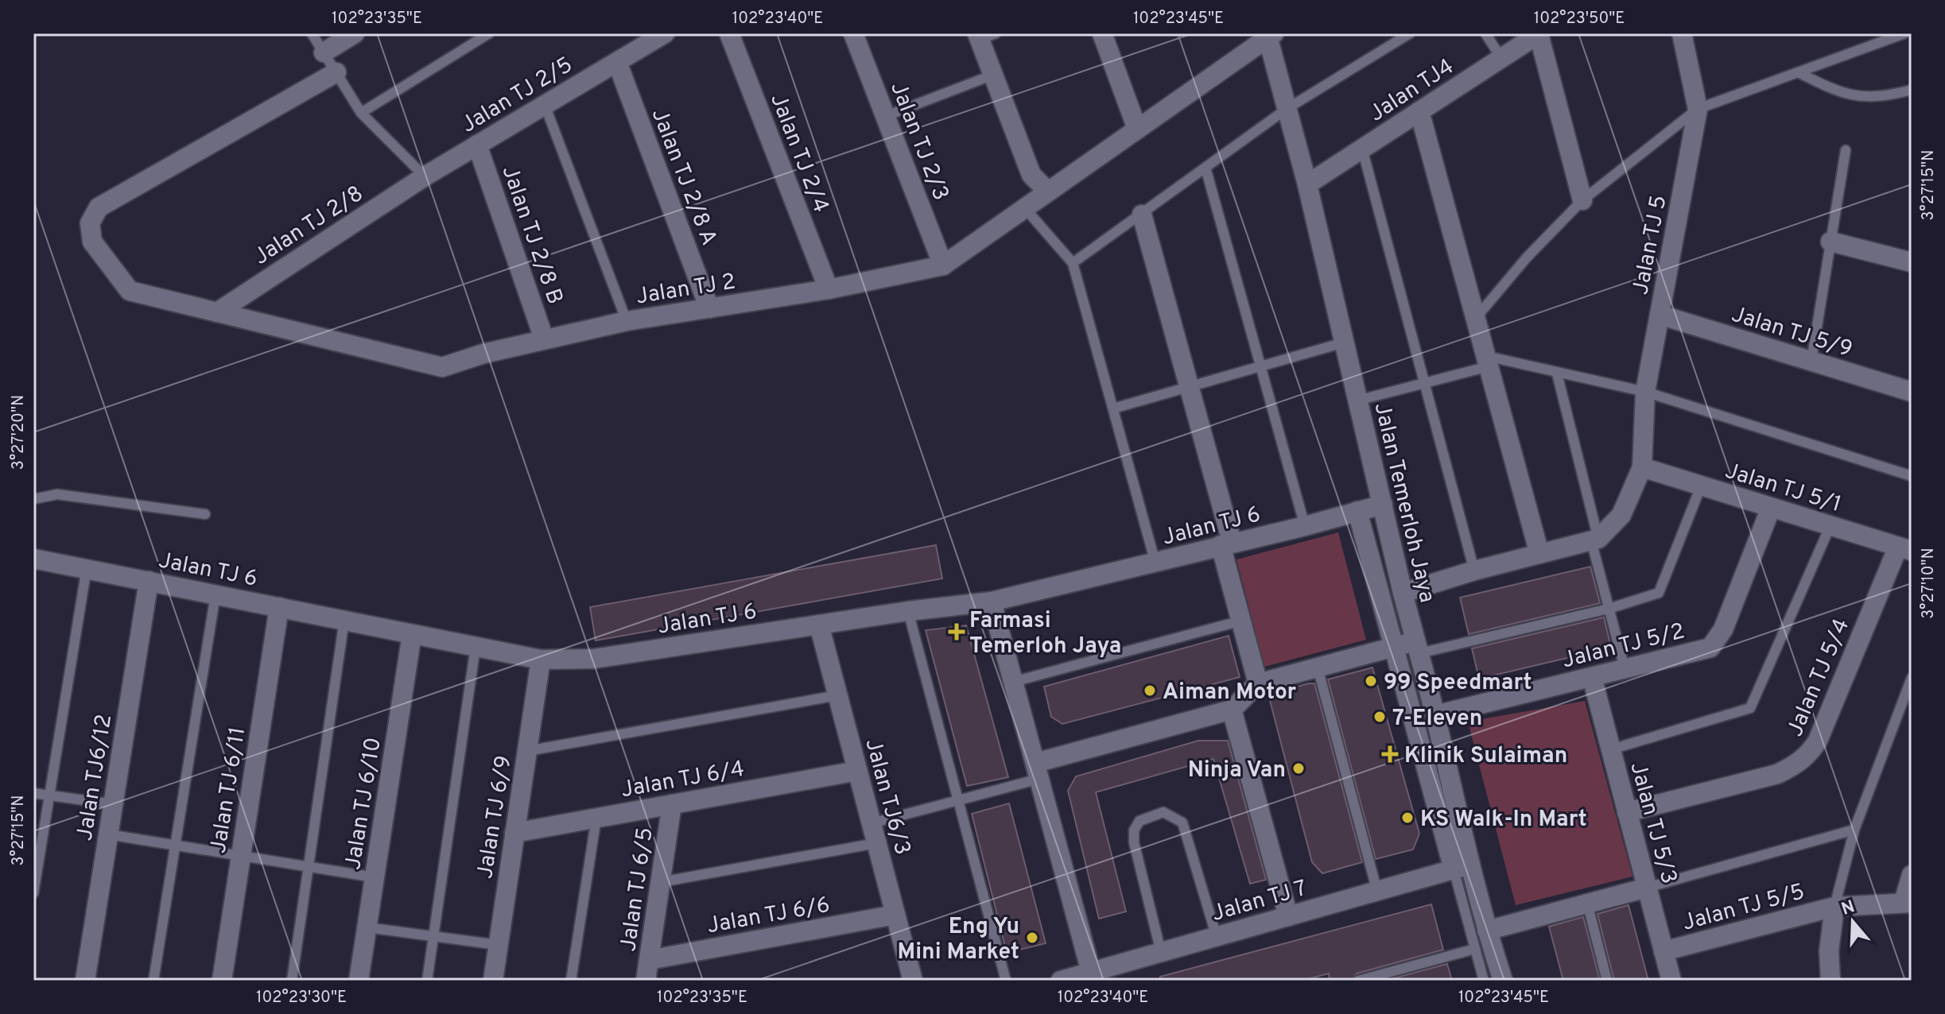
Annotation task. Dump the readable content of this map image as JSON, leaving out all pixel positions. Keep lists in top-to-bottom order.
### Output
{
  "streets": {
    "street": [
      "Jalan TJ4",
      "Jalan TJ 2/5",
      "Jalan TJ 2/3",
      "Jalan TJ 2/4",
      "Jalan TJ 2/8 A",
      "Jalan TJ 2/8",
      "Jalan TJ 2/8 B",
      "Jalan TJ 5",
      "Jalan TJ 2",
      "Jalan TJ 5/9",
      "Jalan TJ 5/1",
      "Jalan Temerloh Jaya",
      "Jalan TJ 6",
      "Jalan TJ 5/2",
      "Jalan TJ 5/4",
      "Jalan TJ6/12",
      "Jalan TJ 6/4",
      "Jalan TJ 6/11",
      "Jalan TJ6/3",
      "Jalan TJ 6/10",
      "Jalan TJ 6/9",
      "Jalan TJ 5/3",
      "Jalan TJ 6/5",
      "Jalan TJ 7",
      "Jalan TJ 5/5",
      "Jalan TJ 6/6"
    ]
  },
  "crossings": [
    ["Jalan TJ4", "Jalan Temerloh Jaya"],
    ["Jalan TJ 2/5", "Jalan TJ 2/8 A"],
    ["Jalan TJ 2/5", "Jalan TJ 2/8"],
    ["Jalan TJ 2/5", "Jalan TJ 2/8 B"],
    ["Jalan TJ 2/3", "Jalan TJ 2"],
    ["Jalan TJ 2/4", "Jalan TJ 2"],
    ["Jalan TJ 2/8 A", "Jalan TJ 2"],
    ["Jalan TJ 2/8", "Jalan TJ 2"],
    ["Jalan TJ 2/8 B", "Jalan TJ 2"],
    ["Jalan TJ 5", "Jalan TJ 5/9"],
    ["Jalan TJ 5", "Jalan TJ 5/1"],
    ["Jalan TJ 2", "Jalan Temerloh Jaya"],
    ["Jalan TJ 5/1", "Jalan TJ 5/2"],
    ["Jalan TJ 5/1", "Jalan TJ 5/4"],
    ["Jalan Temerloh Jaya", "Jalan TJ 6"],
    ["Jalan Temerloh Jaya", "Jalan TJ 5/2"],
    ["Jalan Temerloh Jaya", "Jalan TJ 7"],
    ["Jalan TJ 6", "Jalan TJ6/12"],
    ["Jalan TJ 6", "Jalan TJ 6/11"],
    ["Jalan TJ 6", "Jalan TJ6/3"],
    ["Jalan TJ 6", "Jalan TJ 6/10"],
    ["Jalan TJ 6", "Jalan TJ 6/9"],
    ["Jalan TJ 5/2", "Jalan TJ 5/3"],
    ["Jalan TJ 5/4", "Jalan TJ 5/3"],
    ["Jalan TJ 6/4", "Jalan TJ6/3"],
    ["Jalan TJ 6/4", "Jalan TJ 6/9"],
    ["Jalan TJ 6/4", "Jalan TJ 6/5"],
    ["Jalan TJ6/3", "Jalan TJ 6/6"],
    ["Jalan TJ 5/3", "Jalan TJ 5/5"],
    ["Jalan TJ 6/5", "Jalan TJ 6/6"]
  ],
  "places": {
    "health": ["Farmasi Temerloh Jaya", "Klinik Sulaiman"],
    "other": [
      "99 Speedmart",
      "Aiman Motor",
      "7-Eleven",
      "Ninja Van",
      "KS Walk-In Mart",
      "Eng Yu Mini Market"
    ]
  },
  "north": "top",
  "coordinates": [
    "102°23'35\"E",
    "102°23'40\"E",
    "102°23'45\"E",
    "102°23'50\"E",
    "3°27'15\"N",
    "3°27'20\"N",
    "3°27'10\"N",
    "102°23'30\"E"
  ]
}
